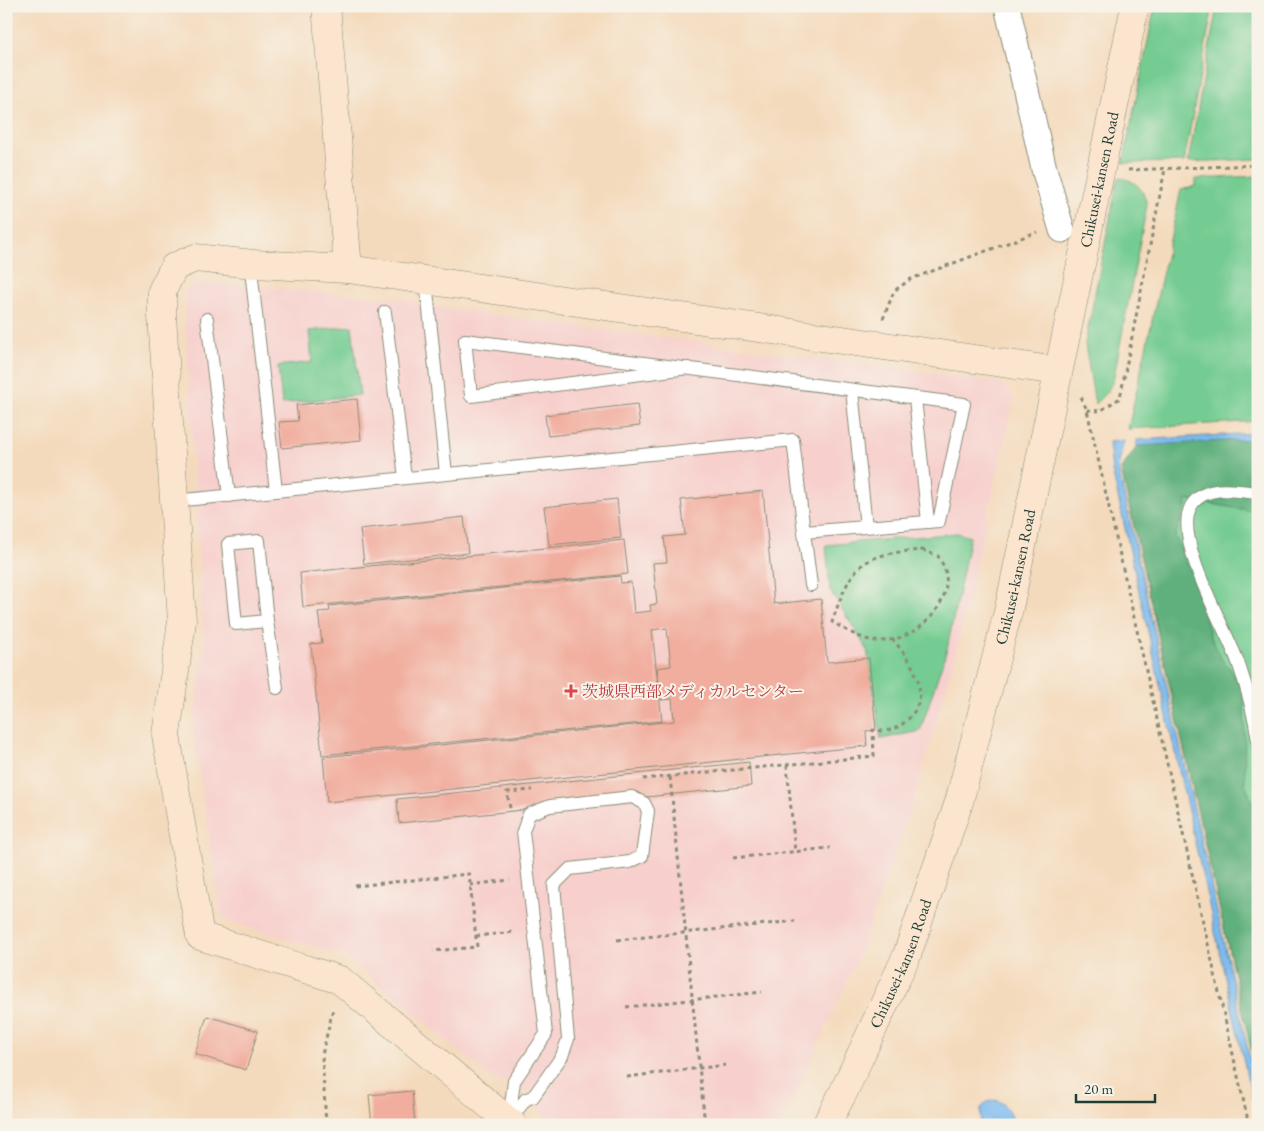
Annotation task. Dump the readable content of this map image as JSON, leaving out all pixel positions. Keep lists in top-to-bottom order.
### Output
{
  "streets": {
    "street": ["Chikusei-kansen Road"]
  },
  "places": {
    "health": ["茨城県西部メディカルセンター"]
  },
  "scale_bar": "20 m"
}
